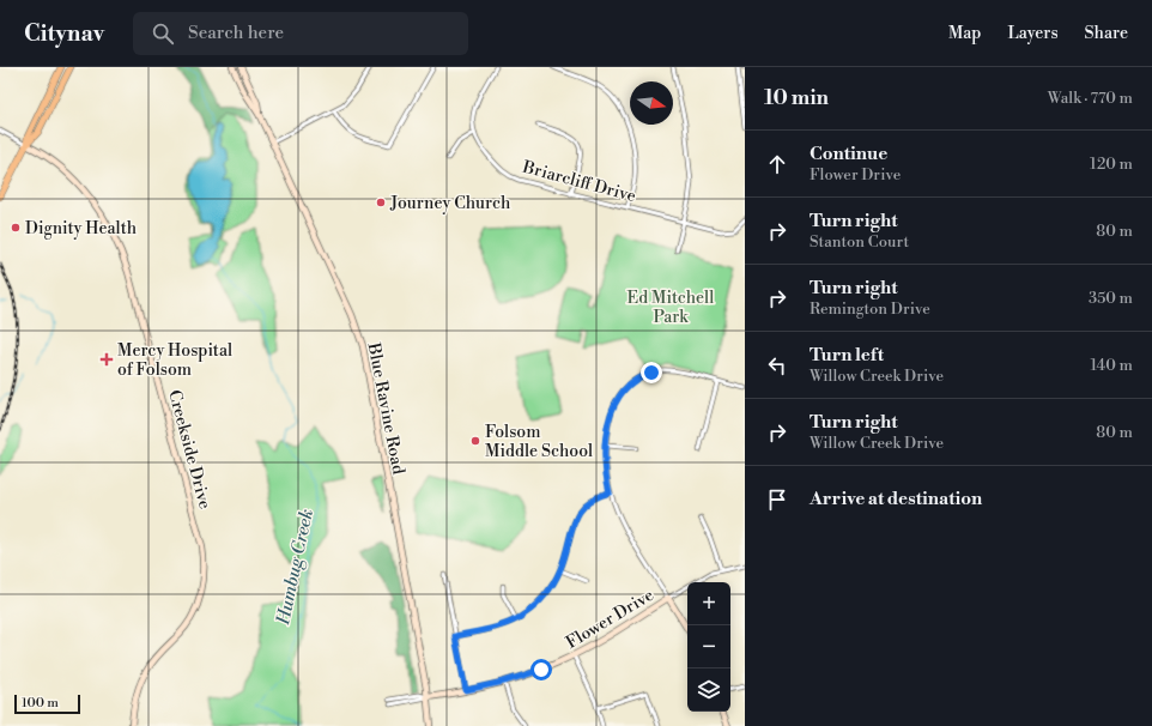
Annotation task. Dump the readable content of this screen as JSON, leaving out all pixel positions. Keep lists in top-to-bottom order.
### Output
{
  "streets": {
    "street": [
      "Briarcliff Drive",
      "Blue Ravine Road",
      "Creekside Drive",
      "Flower Drive"
    ]
  },
  "crossings": [
    ["Blue Ravine Road", "Flower Drive"]
  ],
  "water": ["Humbug Creek"],
  "parks": ["Ed Mitchell Park"],
  "places": {
    "other": ["Journey Church", "Dignity Health", "Folsom Middle School"],
    "health": ["Mercy Hospital of Folsom"]
  },
  "scale_bar": "100 m",
  "north": "right",
  "page": {
    "header": "Citynav",
    "search": "Search here",
    "nav": ["Map", "Layers", "Share"],
    "heading": ["10 min", "Walk · 770 m"],
    "list": [
      ["Continue", "Flower Drive", "120 m"],
      ["Turn right", "Stanton Court", "80 m"],
      ["Turn right", "Remington Drive", "350 m"],
      ["Turn left", "Willow Creek Drive", "140 m"],
      ["Turn right", "Willow Creek Drive", "80 m"],
      "Arrive at destination"
    ],
    "map_buttons": ["+", "−"],
    "scale": "100 m"
  }
}
